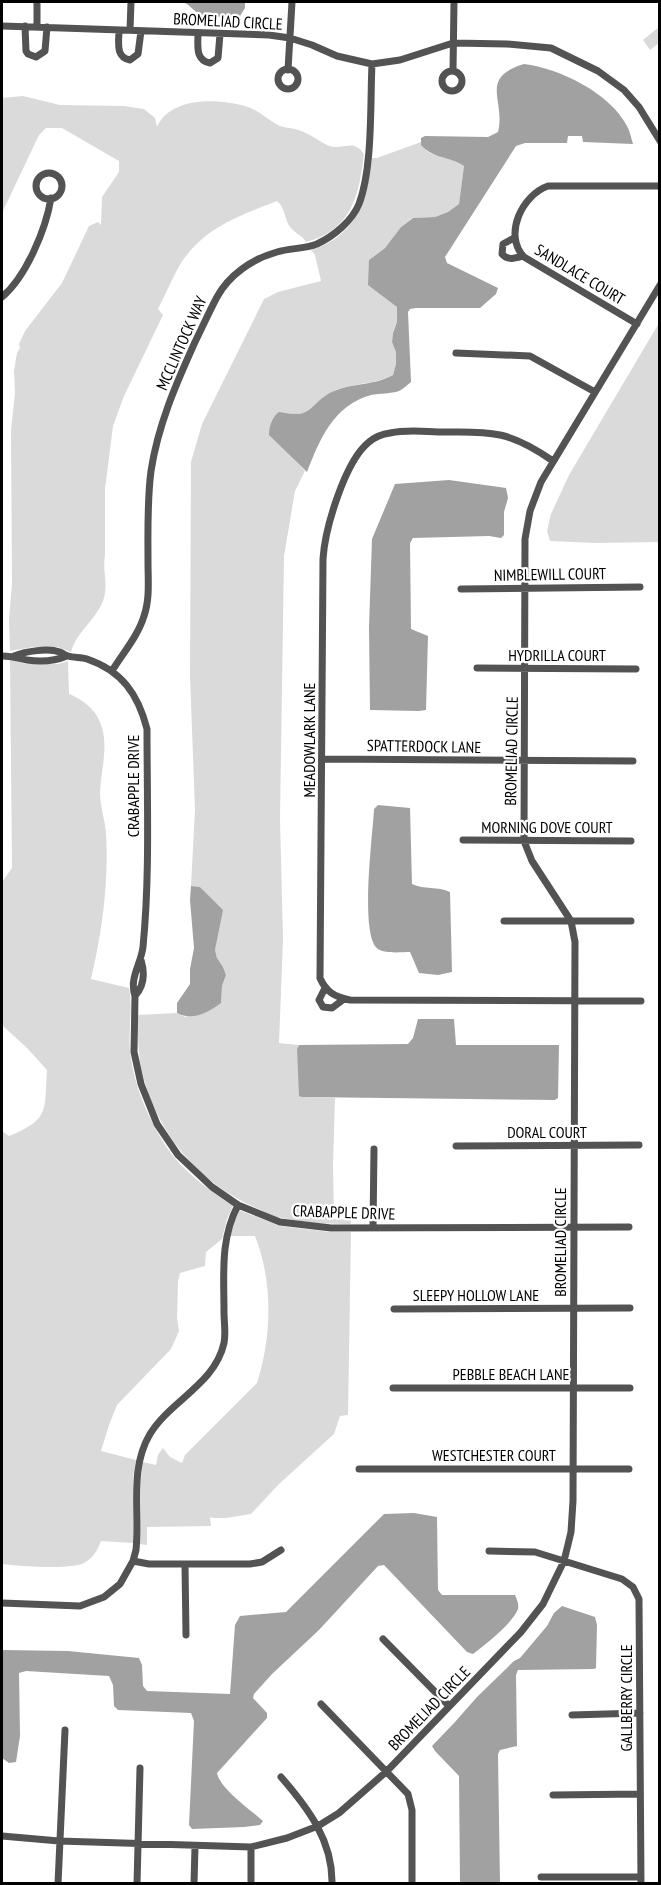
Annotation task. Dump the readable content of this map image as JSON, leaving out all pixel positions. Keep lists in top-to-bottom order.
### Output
{
  "streets": {
    "street": [
      "BROMELIAD CIRCLE",
      "SANDLACE COURT",
      "MCCLINTOCK WAY",
      "NIMBLEWILL COURT",
      "HYDRILLA COURT",
      "MEADOWLARK LANE",
      "SPATTERDOCK LANE",
      "CRABAPPLE DRIVE",
      "MORNING DOVE COURT",
      "DORAL COURT",
      "SLEEPY HOLLOW LANE",
      "PEBBLE BEACH LANE",
      "WESTCHESTER COURT",
      "GALLBERRY CIRCLE"
    ]
  },
  "crossings": [
    ["BROMELIAD CIRCLE", "SANDLACE COURT"],
    ["BROMELIAD CIRCLE", "MCCLINTOCK WAY"],
    ["BROMELIAD CIRCLE", "NIMBLEWILL COURT"],
    ["BROMELIAD CIRCLE", "HYDRILLA COURT"],
    ["BROMELIAD CIRCLE", "MEADOWLARK LANE"],
    ["BROMELIAD CIRCLE", "SPATTERDOCK LANE"],
    ["BROMELIAD CIRCLE", "CRABAPPLE DRIVE"],
    ["BROMELIAD CIRCLE", "MORNING DOVE COURT"],
    ["BROMELIAD CIRCLE", "DORAL COURT"],
    ["BROMELIAD CIRCLE", "SLEEPY HOLLOW LANE"],
    ["BROMELIAD CIRCLE", "PEBBLE BEACH LANE"],
    ["BROMELIAD CIRCLE", "WESTCHESTER COURT"],
    ["BROMELIAD CIRCLE", "GALLBERRY CIRCLE"],
    ["MCCLINTOCK WAY", "CRABAPPLE DRIVE"],
    ["MEADOWLARK LANE", "SPATTERDOCK LANE"]
  ]
}
